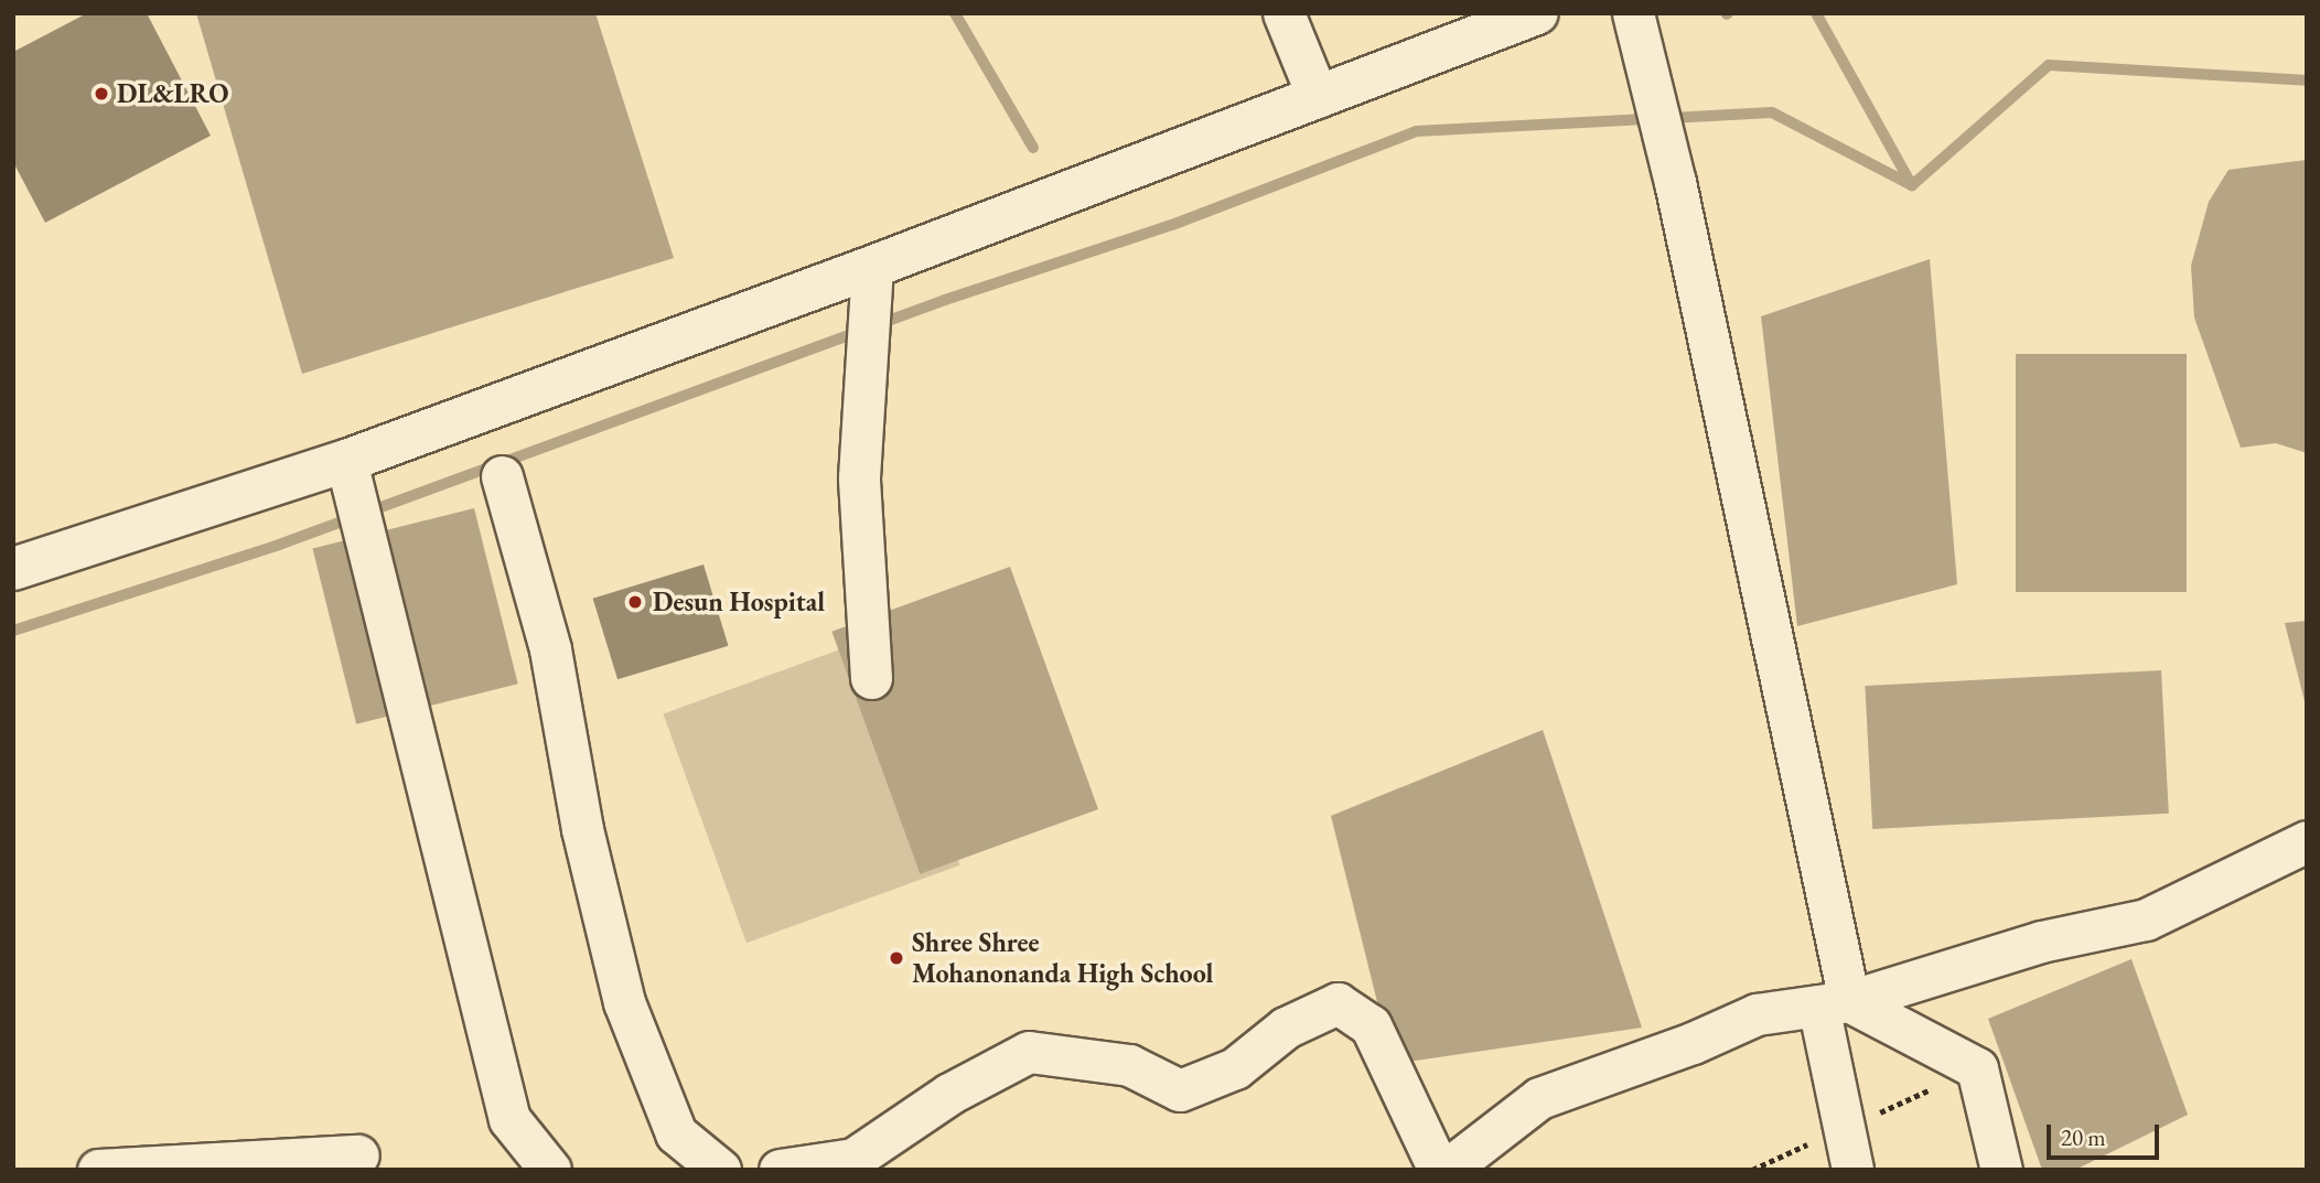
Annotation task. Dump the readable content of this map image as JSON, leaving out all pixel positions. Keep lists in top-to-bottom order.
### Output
{
  "places": ["DL&LRO", "Desun Hospital", "Shree Shree Mohanonanda High School"],
  "scale_bar": "20 m"
}
